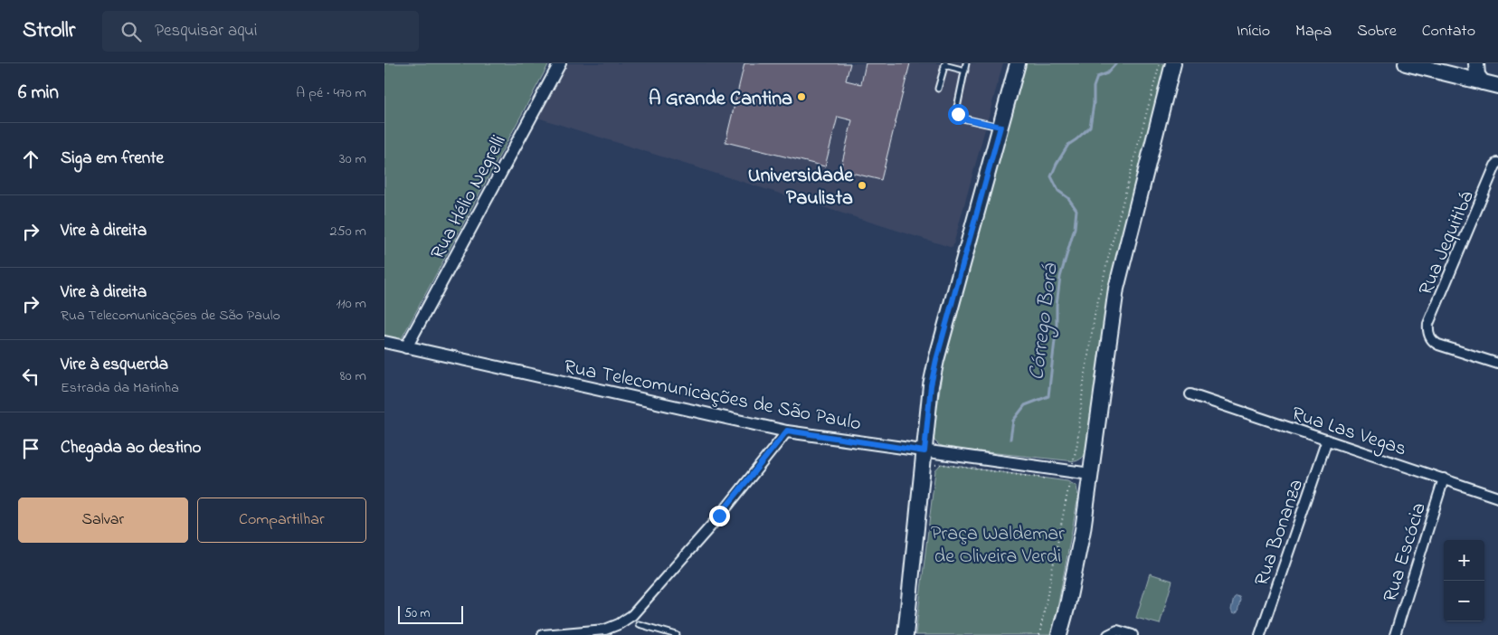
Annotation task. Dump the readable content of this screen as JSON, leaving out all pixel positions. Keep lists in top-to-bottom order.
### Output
{
  "streets": {
    "street": [
      "Rua Hélio Negrelli",
      "Rua Jequitibá",
      "Rua Telecomunicações de São Paulo",
      "Rua Las Vegas",
      "Rua Bonanza",
      "Rua Escócia"
    ]
  },
  "crossings": [
    ["Rua Hélio Negrelli", "Rua Telecomunicações de São Paulo"],
    ["Rua Las Vegas", "Rua Bonanza"],
    ["Rua Las Vegas", "Rua Escócia"]
  ],
  "water": ["Córrego Borá"],
  "parks": ["Praça Waldemar de Oliveira Verdi"],
  "places": ["A Grande Cantina", "Universidade Paulista"],
  "scale_bar": "50 m",
  "page": {
    "header": "Strollr",
    "search": "Pesquisar aqui",
    "nav": [
      "Início",
      "Mapa",
      "Sobre",
      "Contato"
    ],
    "heading": ["6 min", "A pé · 470 m"],
    "list": [
      ["Siga em frente", "30 m"],
      ["Vire à direita", "250 m"],
      ["Vire à direita", "Rua Telecomunicações de São Paulo", "110 m"],
      ["Vire à esquerda", "Estrada da Matinha", "80 m"],
      "Chegada ao destino"
    ],
    "buttons": ["Salvar", "Compartilhar"],
    "map_buttons": ["+", "−"],
    "scale": "50 m"
  }
}
